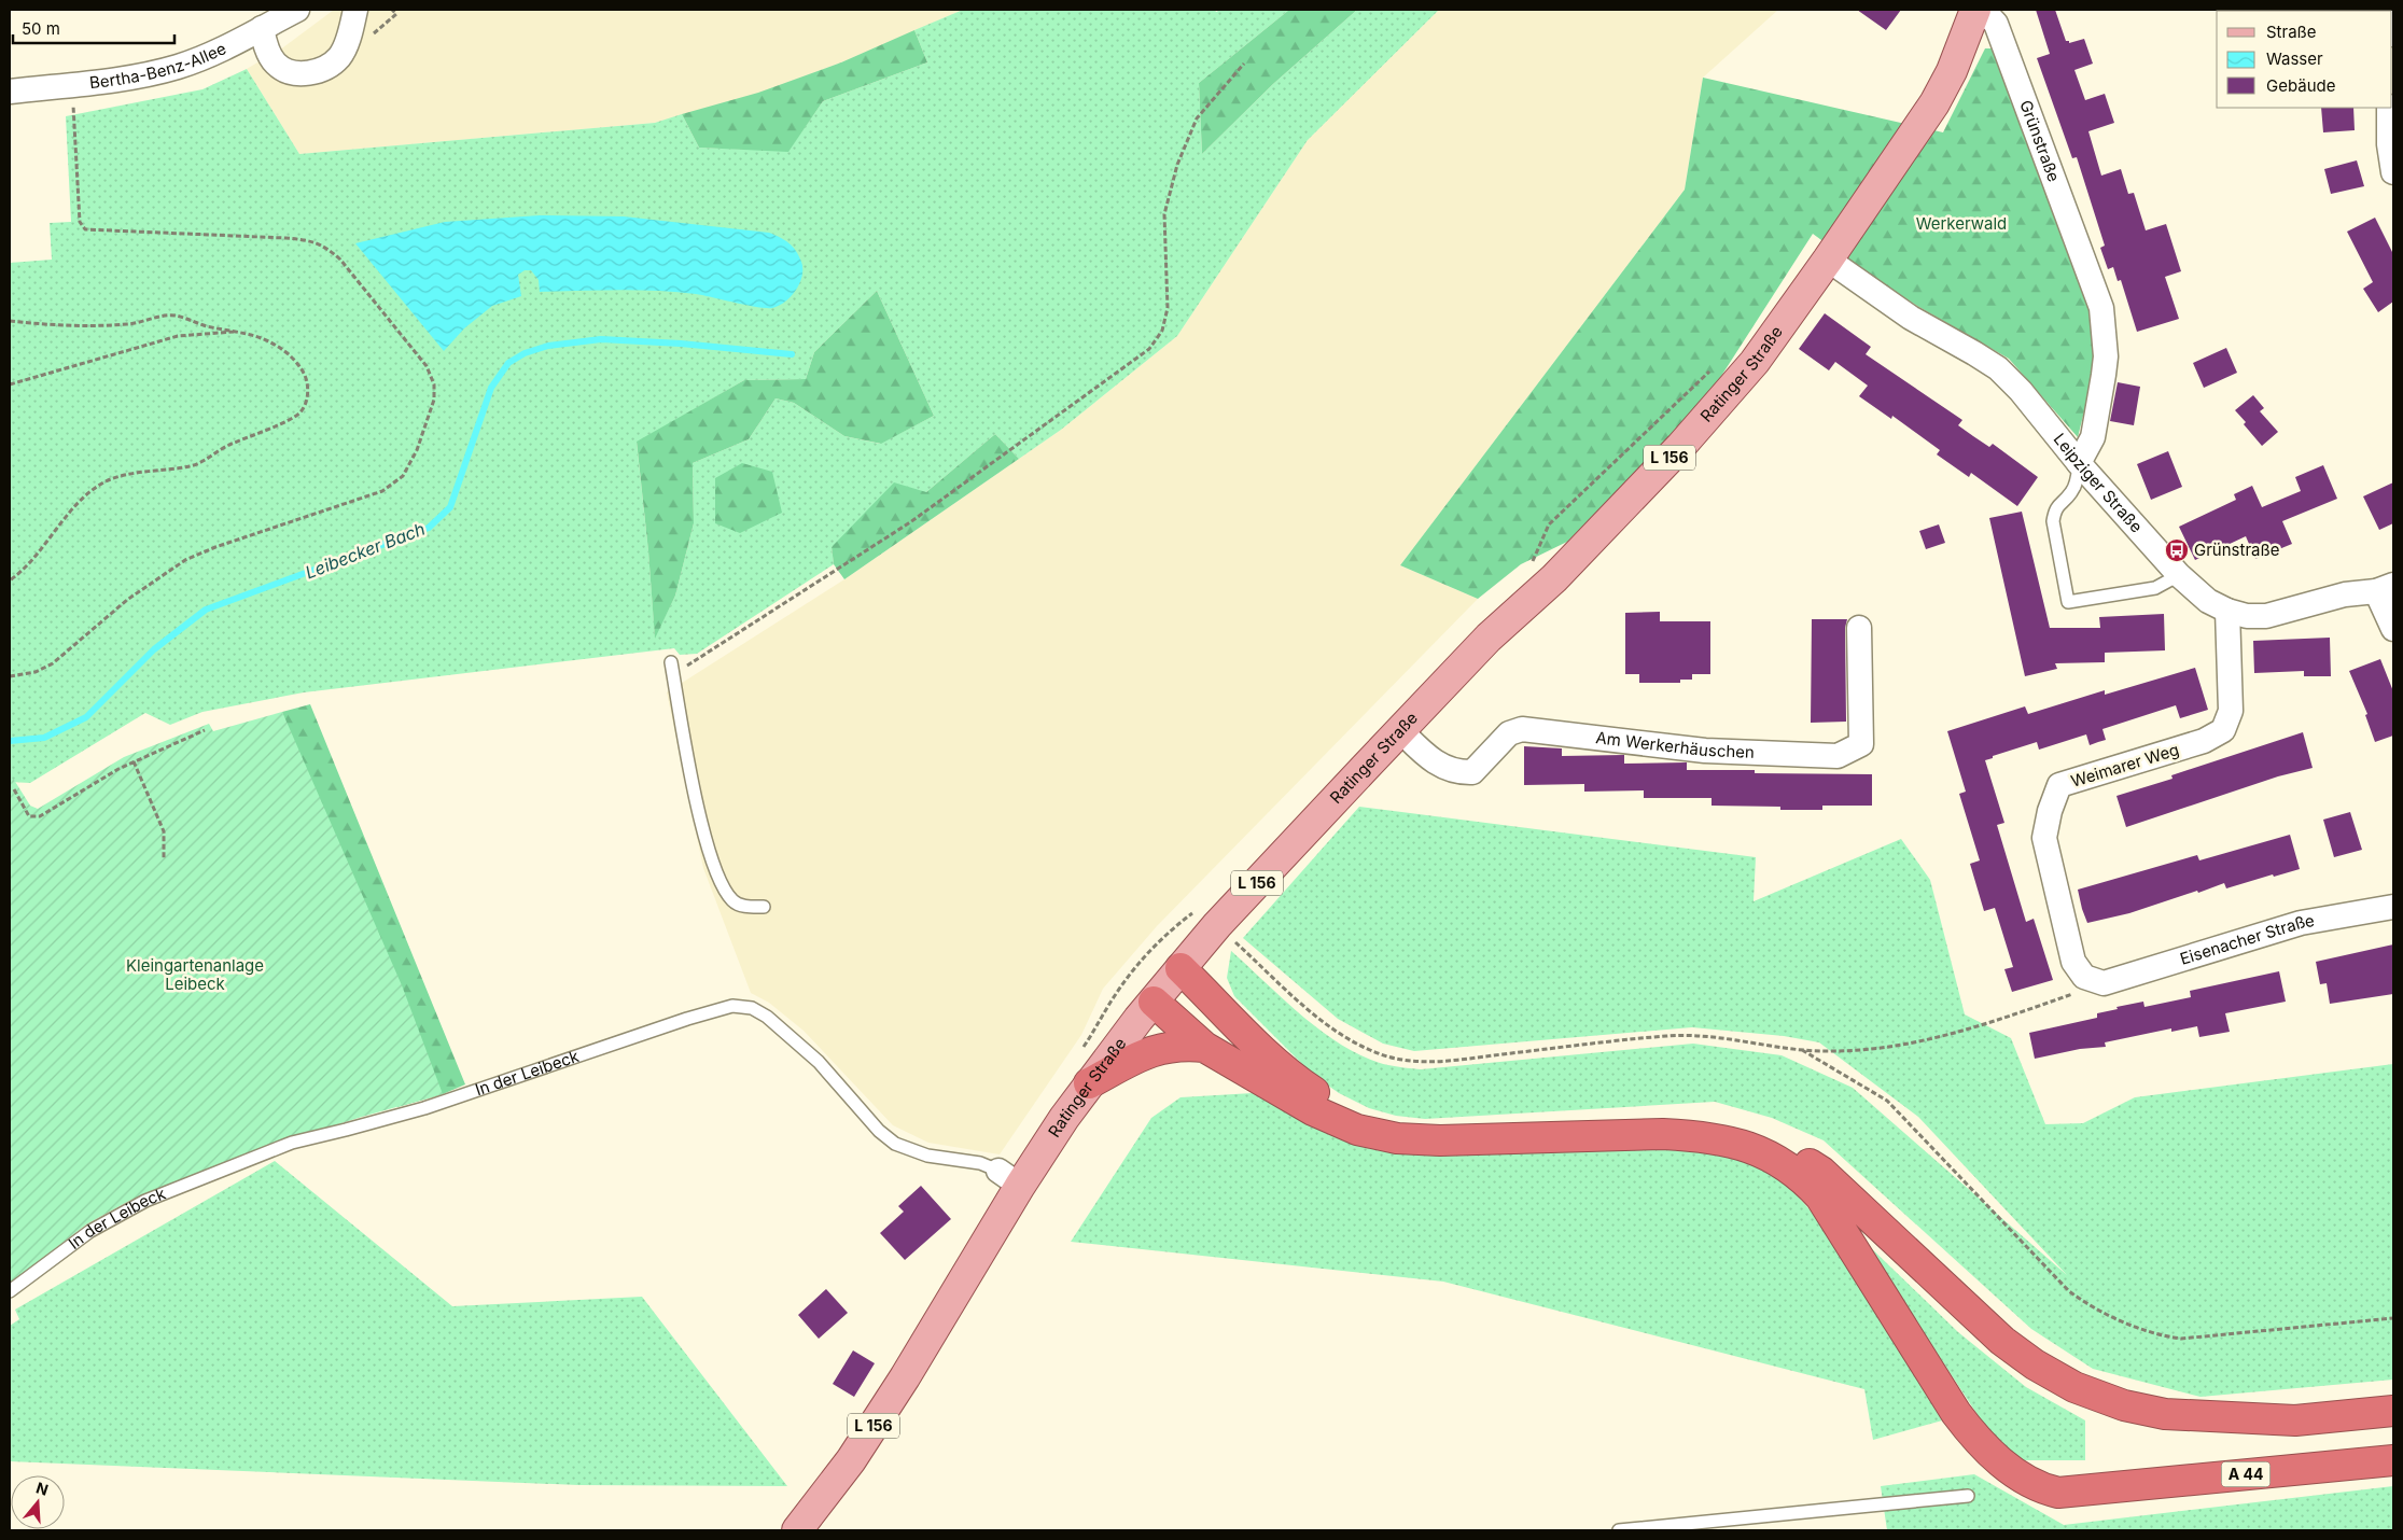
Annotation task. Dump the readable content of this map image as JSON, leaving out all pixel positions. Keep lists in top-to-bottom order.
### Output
{
  "streets": {
    "highway": ["A 44"],
    "main road": ["Ratinger Straße", "L 156"],
    "street": [
      "Bertha-Benz-Allee",
      "Grünstraße",
      "Leipziger Straße",
      "Am Werkerhäuschen",
      "Weimarer Weg",
      "Eisenacher Straße"
    ],
    "lane": ["In der Leibeck"]
  },
  "crossings": [
    ["Grünstraße", "Leipziger Straße"],
    ["Ratinger Straße", "Leipziger Straße"],
    ["Ratinger Straße", "Am Werkerhäuschen"],
    ["Ratinger Straße", "In der Leibeck"],
    ["Leipziger Straße", "Weimarer Weg"],
    ["Weimarer Weg", "Eisenacher Straße"]
  ],
  "water": ["Leibecker Bach"],
  "parks": ["Werkerwald", "Kleingartenanlage Leibeck"],
  "places": {
    "bus stop": ["Grünstraße"]
  },
  "legend": ["Straße", "Wasser", "Gebäude"],
  "scale_bar": "50 m",
  "north": "top"
}
